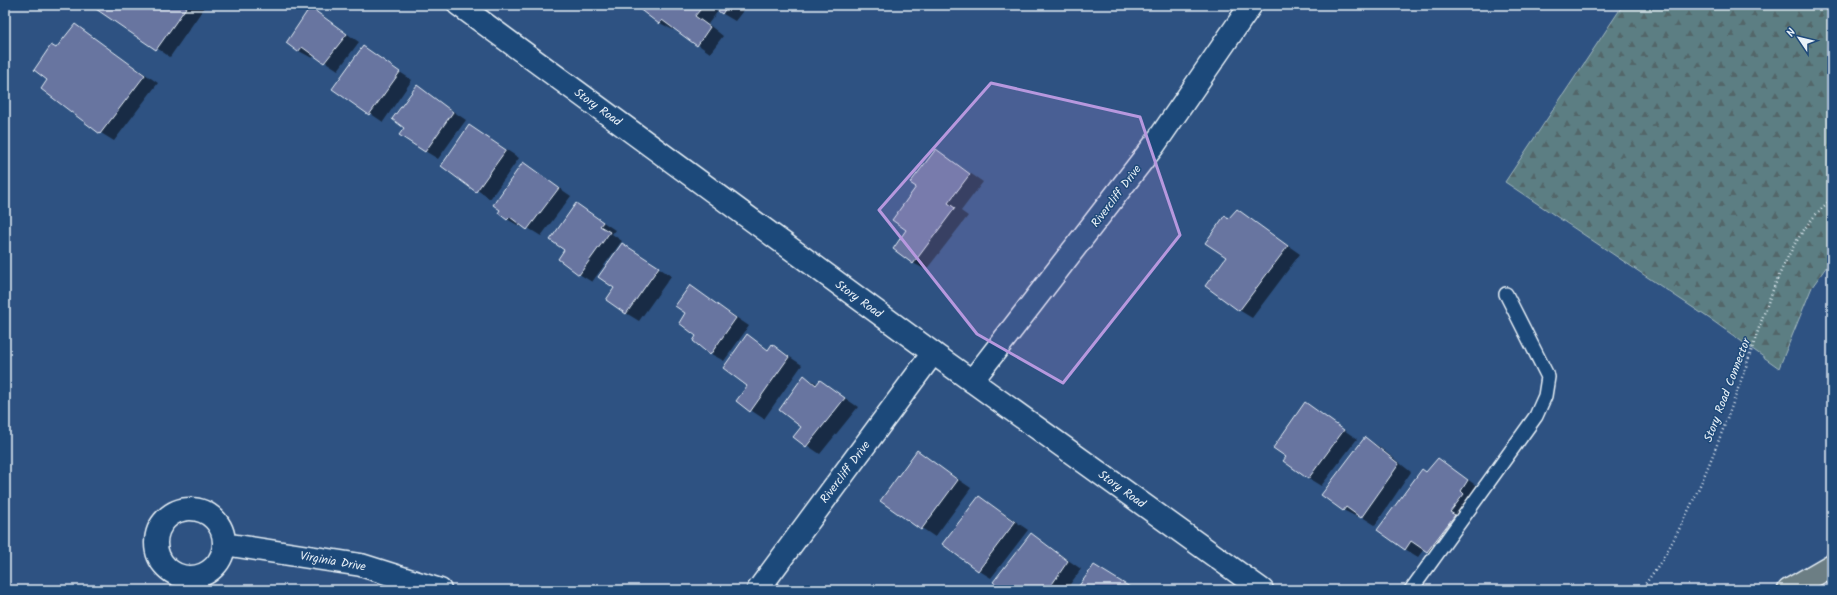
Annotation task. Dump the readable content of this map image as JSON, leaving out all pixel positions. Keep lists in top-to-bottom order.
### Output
{
  "streets": {
    "street": ["Story Road", "Rivercliff Drive", "Virginia Drive"],
    "path": ["Story Road Connector"]
  },
  "crossings": [
    ["Story Road", "Rivercliff Drive"]
  ],
  "north": "top left"
}
